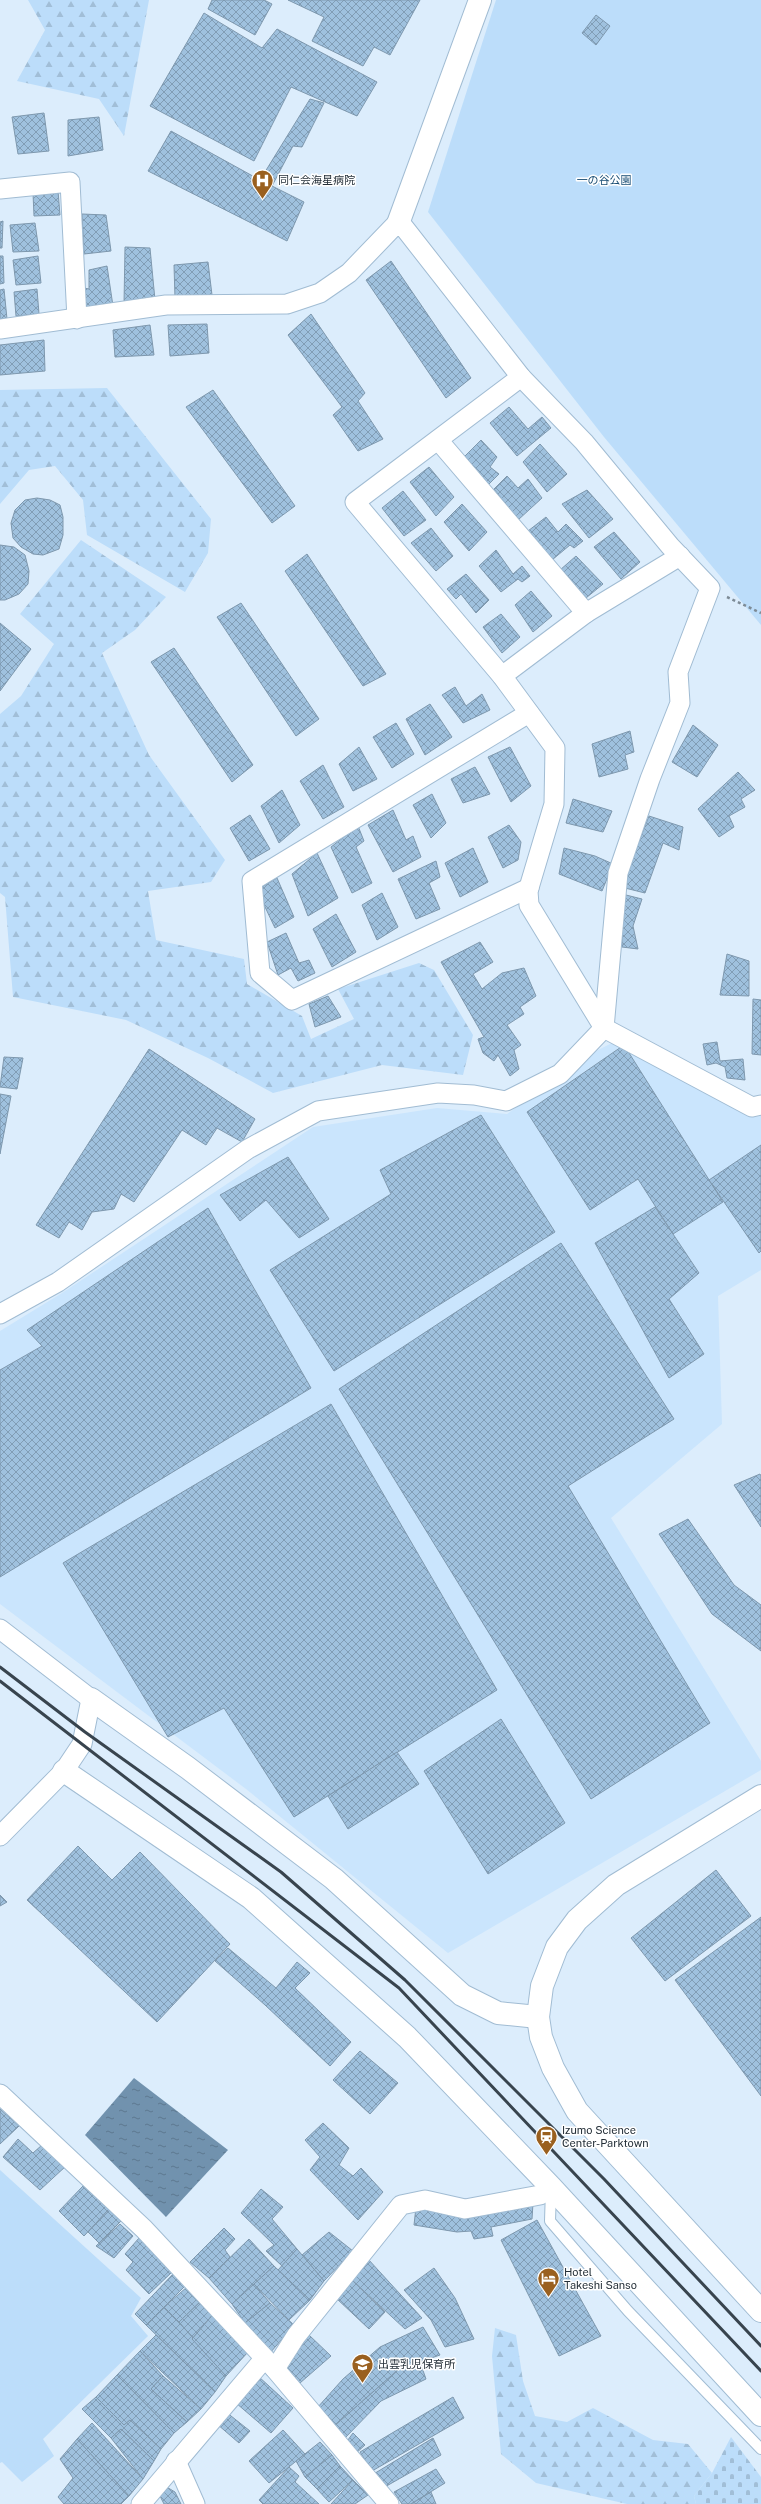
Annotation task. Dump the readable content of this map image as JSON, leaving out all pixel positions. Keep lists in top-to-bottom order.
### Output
{
  "parks": ["一の谷公園"],
  "places": {
    "hospital": ["同仁会海星病院"],
    "station": ["Izumo Science Center-Parktown"],
    "hotel": ["Hotel Takeshi Sanso"],
    "school or university": ["出雲乳児保育所"]
  }
}
